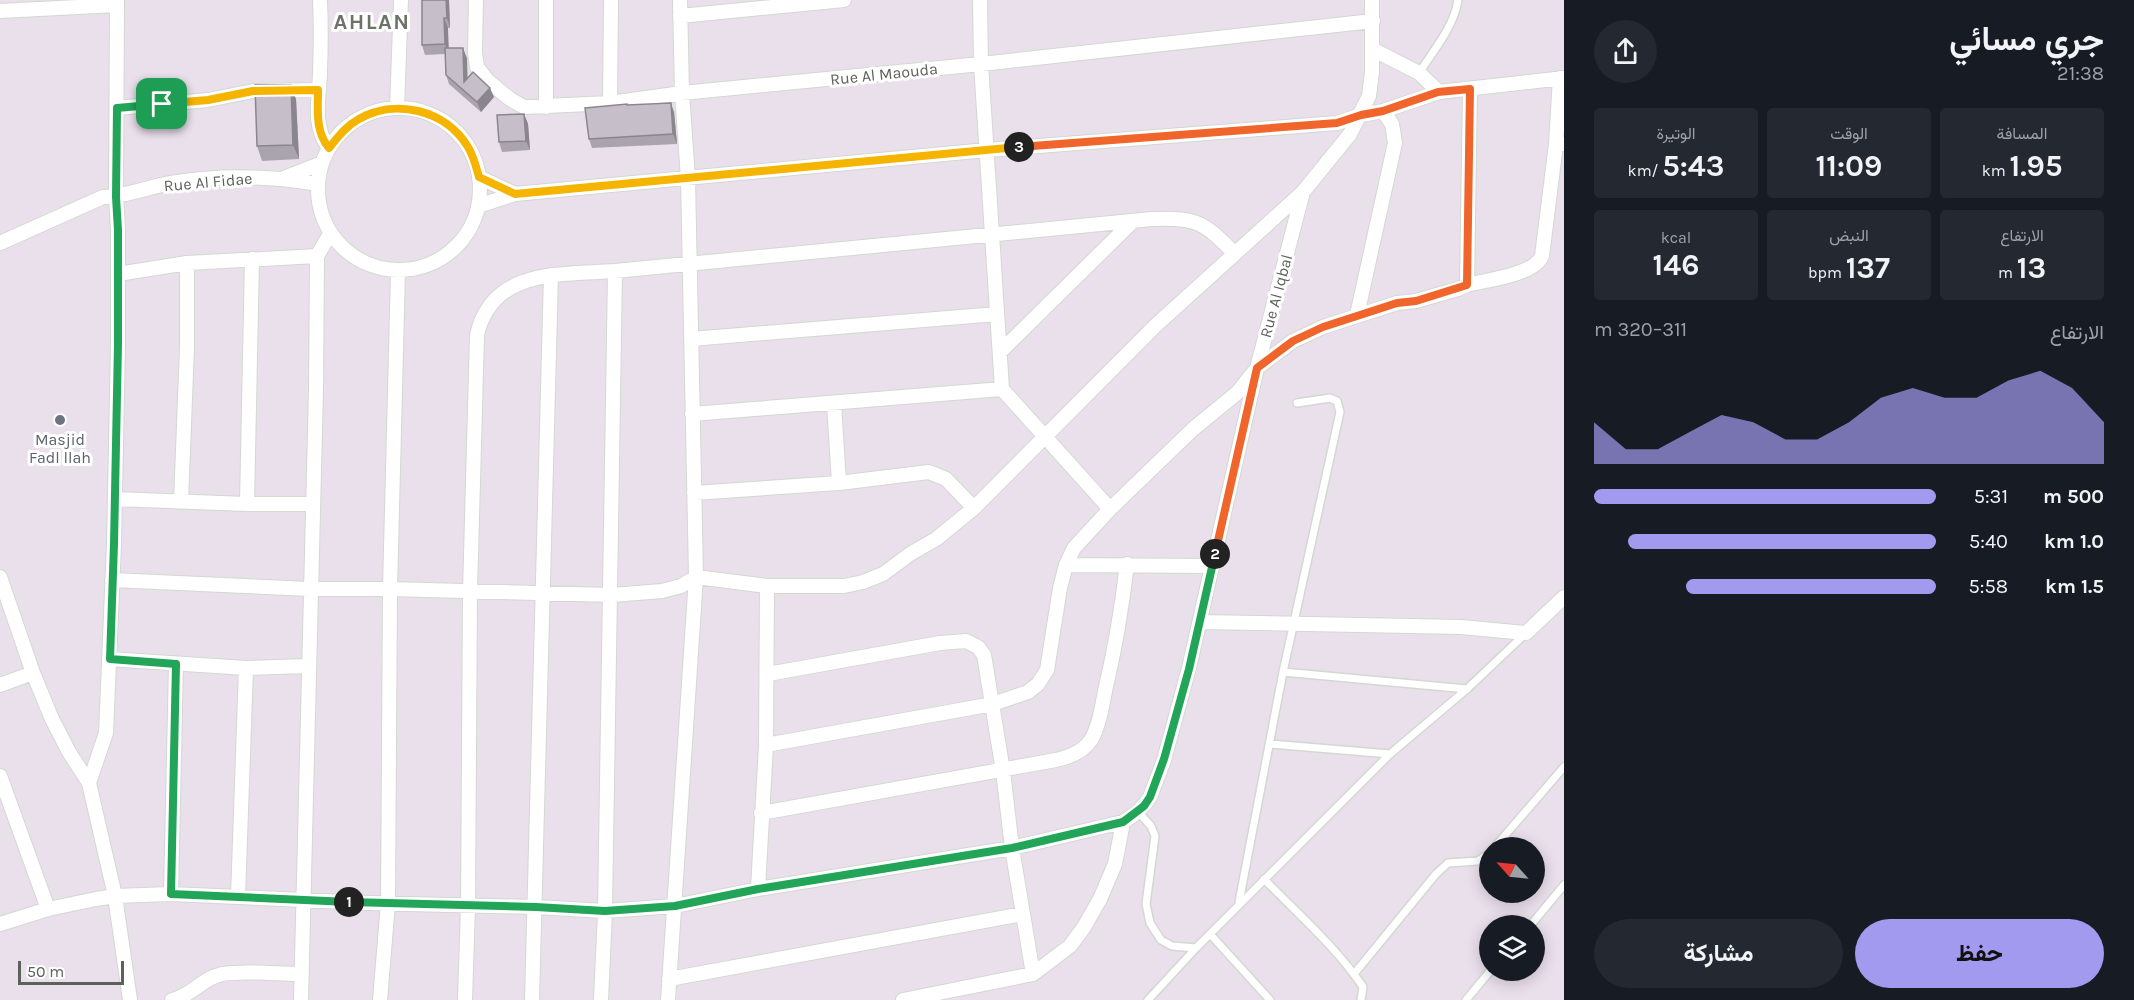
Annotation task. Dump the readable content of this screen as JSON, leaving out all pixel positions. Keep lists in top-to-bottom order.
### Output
{
  "streets": {
    "street": ["Rue Al Maouda", "Rue Al Fidae", "Rue Al Iqbal"]
  },
  "crossings": [
    ["Rue Al Maouda", "Rue Al Iqbal"]
  ],
  "districts": ["AHLAN"],
  "places": ["Masjid Fadl llah"],
  "scale_bar": "50 m",
  "north": "top left",
  "page": {
    "heading": ["جري مسائي", "21:38"],
    "stats": [
      ["المسافة", "1.95 km"],
      ["الوقت", "11:09"],
      ["الوتيرة", "5:43 /km"],
      ["الارتفاع", "13 m"],
      ["النبض", "137 bpm"],
      ["kcal", "146"]
    ],
    "pins": ["3", "2", "1"],
    "chart": ["الارتفاع", "311–320 m"],
    "list": [
      {
        "name": "500 m",
        "note": "5:31"
      },
      {
        "name": "1.0 km",
        "note": "5:40"
      },
      {
        "name": "1.5 km",
        "note": "5:58"
      }
    ],
    "buttons": ["حفظ", "مشاركة"],
    "scale": "50 m"
  }
}
